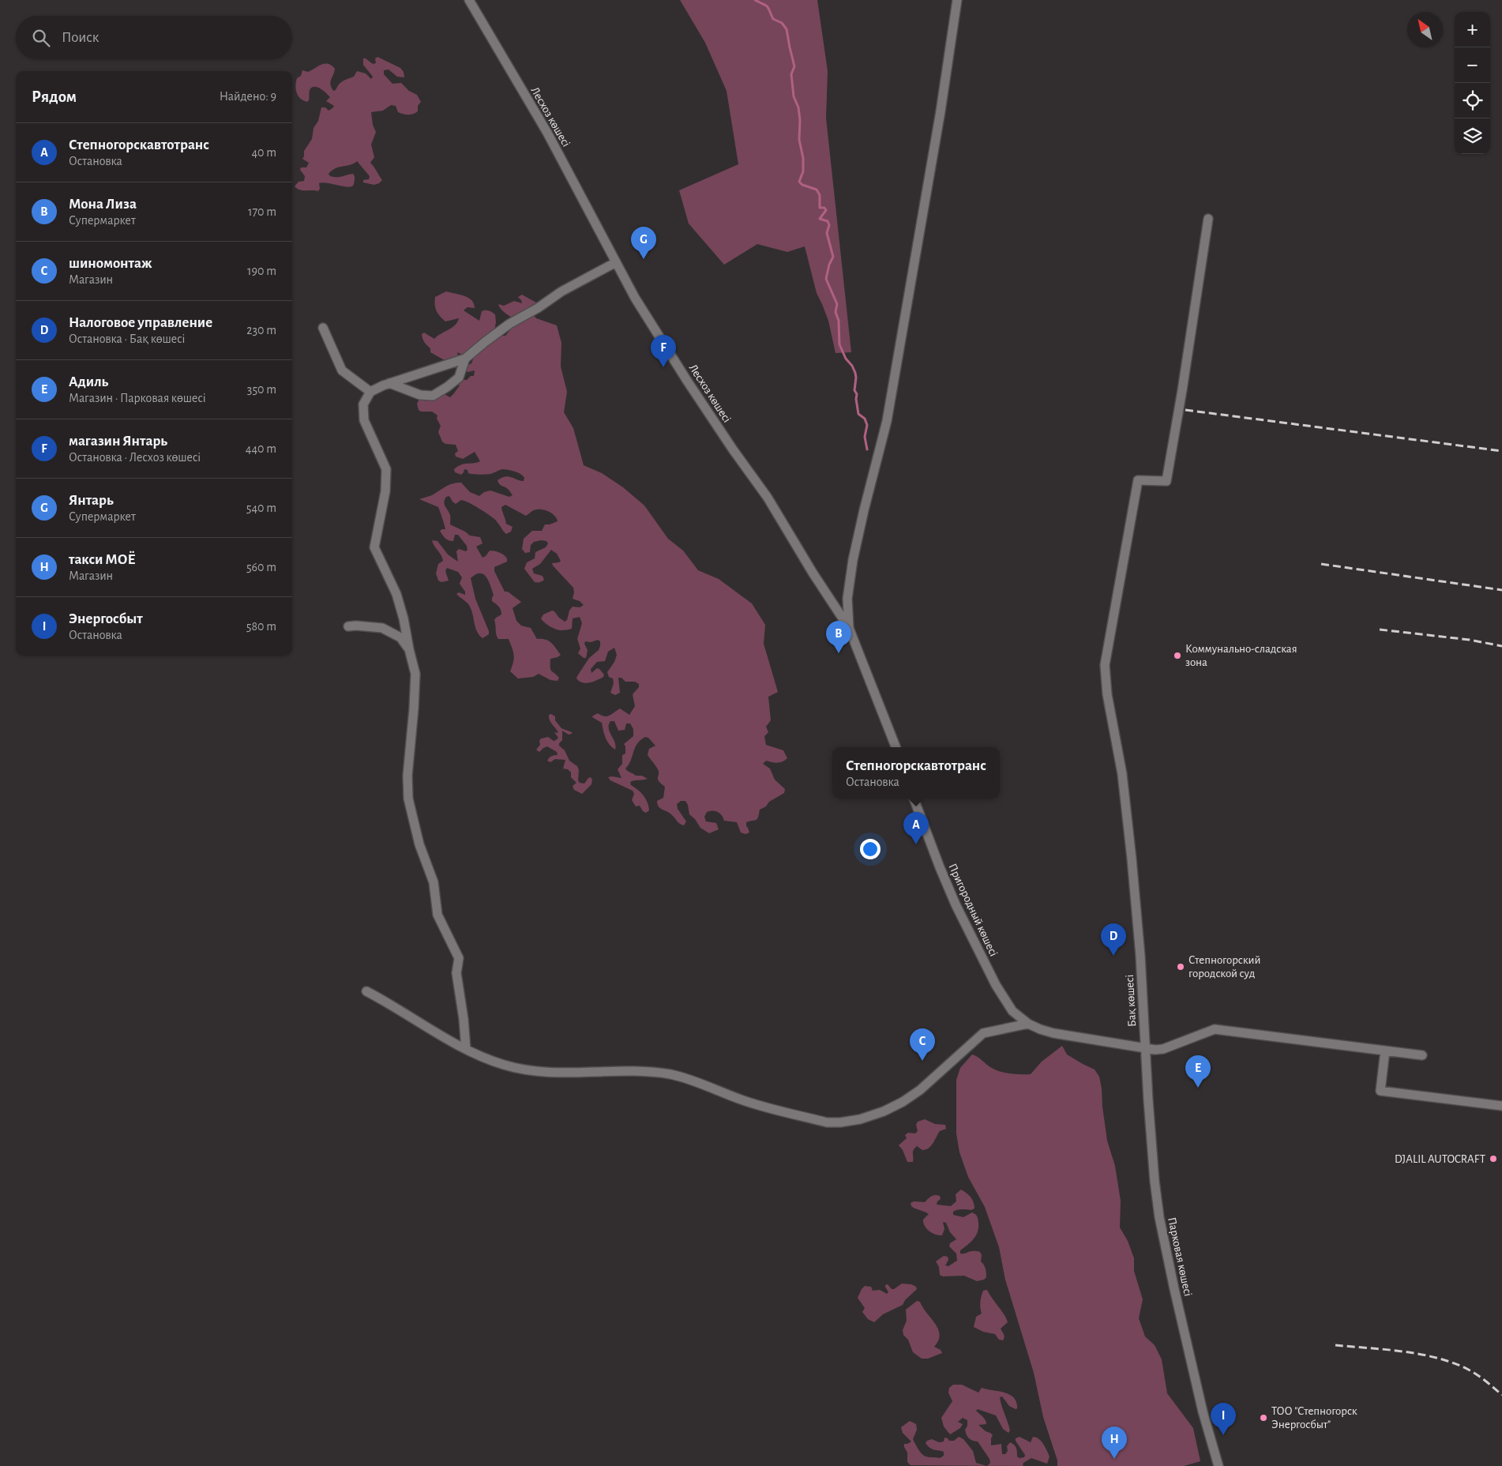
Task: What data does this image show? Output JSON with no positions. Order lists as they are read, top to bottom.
{
  "streets": {
    "street": [
      "Лесхоз көшесі",
      "Пригородный көшесі",
      "Бақ көшесі",
      "Парковая көшесі"
    ]
  },
  "crossings": [
    ["Пригородный көшесі", "Бақ көшесі"],
    ["Пригородный көшесі", "Парковая көшесі"],
    ["Бақ көшесі", "Парковая көшесі"]
  ],
  "places": [
    "Коммунально-сладская зона",
    "Степногорский городской суд",
    "DJALIL AUTOCRAFT",
    "ТОО \"Степногорск Энергосбыт\""
  ],
  "north": "top left",
  "page": {
    "map_buttons": ["+", "−"],
    "search": "Поиск",
    "heading": ["Рядом", "Найдено: 9"],
    "list": [
      {
        "mark": "A",
        "name": "Степногорскавтотранс",
        "note": "Остановка",
        "value": "40 m"
      },
      {
        "mark": "B",
        "name": "Мона Лиза",
        "note": "Супермаркет",
        "value": "170 m"
      },
      {
        "mark": "C",
        "name": "шиномонтаж",
        "note": "Магазин",
        "value": "190 m"
      },
      {
        "mark": "D",
        "name": "Налоговое управление",
        "note": "Остановка · Бақ көшесі",
        "value": "230 m"
      },
      {
        "mark": "E",
        "name": "Адиль",
        "note": "Магазин · Парковая көшесі",
        "value": "350 m"
      },
      {
        "mark": "F",
        "name": "магазин Янтарь",
        "note": "Остановка · Лесхоз көшесі",
        "value": "440 m"
      },
      {
        "mark": "G",
        "name": "Янтарь",
        "note": "Супермаркет",
        "value": "540 m"
      },
      {
        "mark": "H",
        "name": "такси МОЁ",
        "note": "Магазин",
        "value": "560 m"
      },
      {
        "mark": "I",
        "name": "Энергосбыт",
        "note": "Остановка",
        "value": "580 m"
      }
    ],
    "pins": [
      "G",
      "F",
      "B",
      "A",
      "D",
      "C",
      "E",
      "I",
      "H"
    ],
    "popup": ["Степногорскавтотранс", "Остановка"]
  }
}
